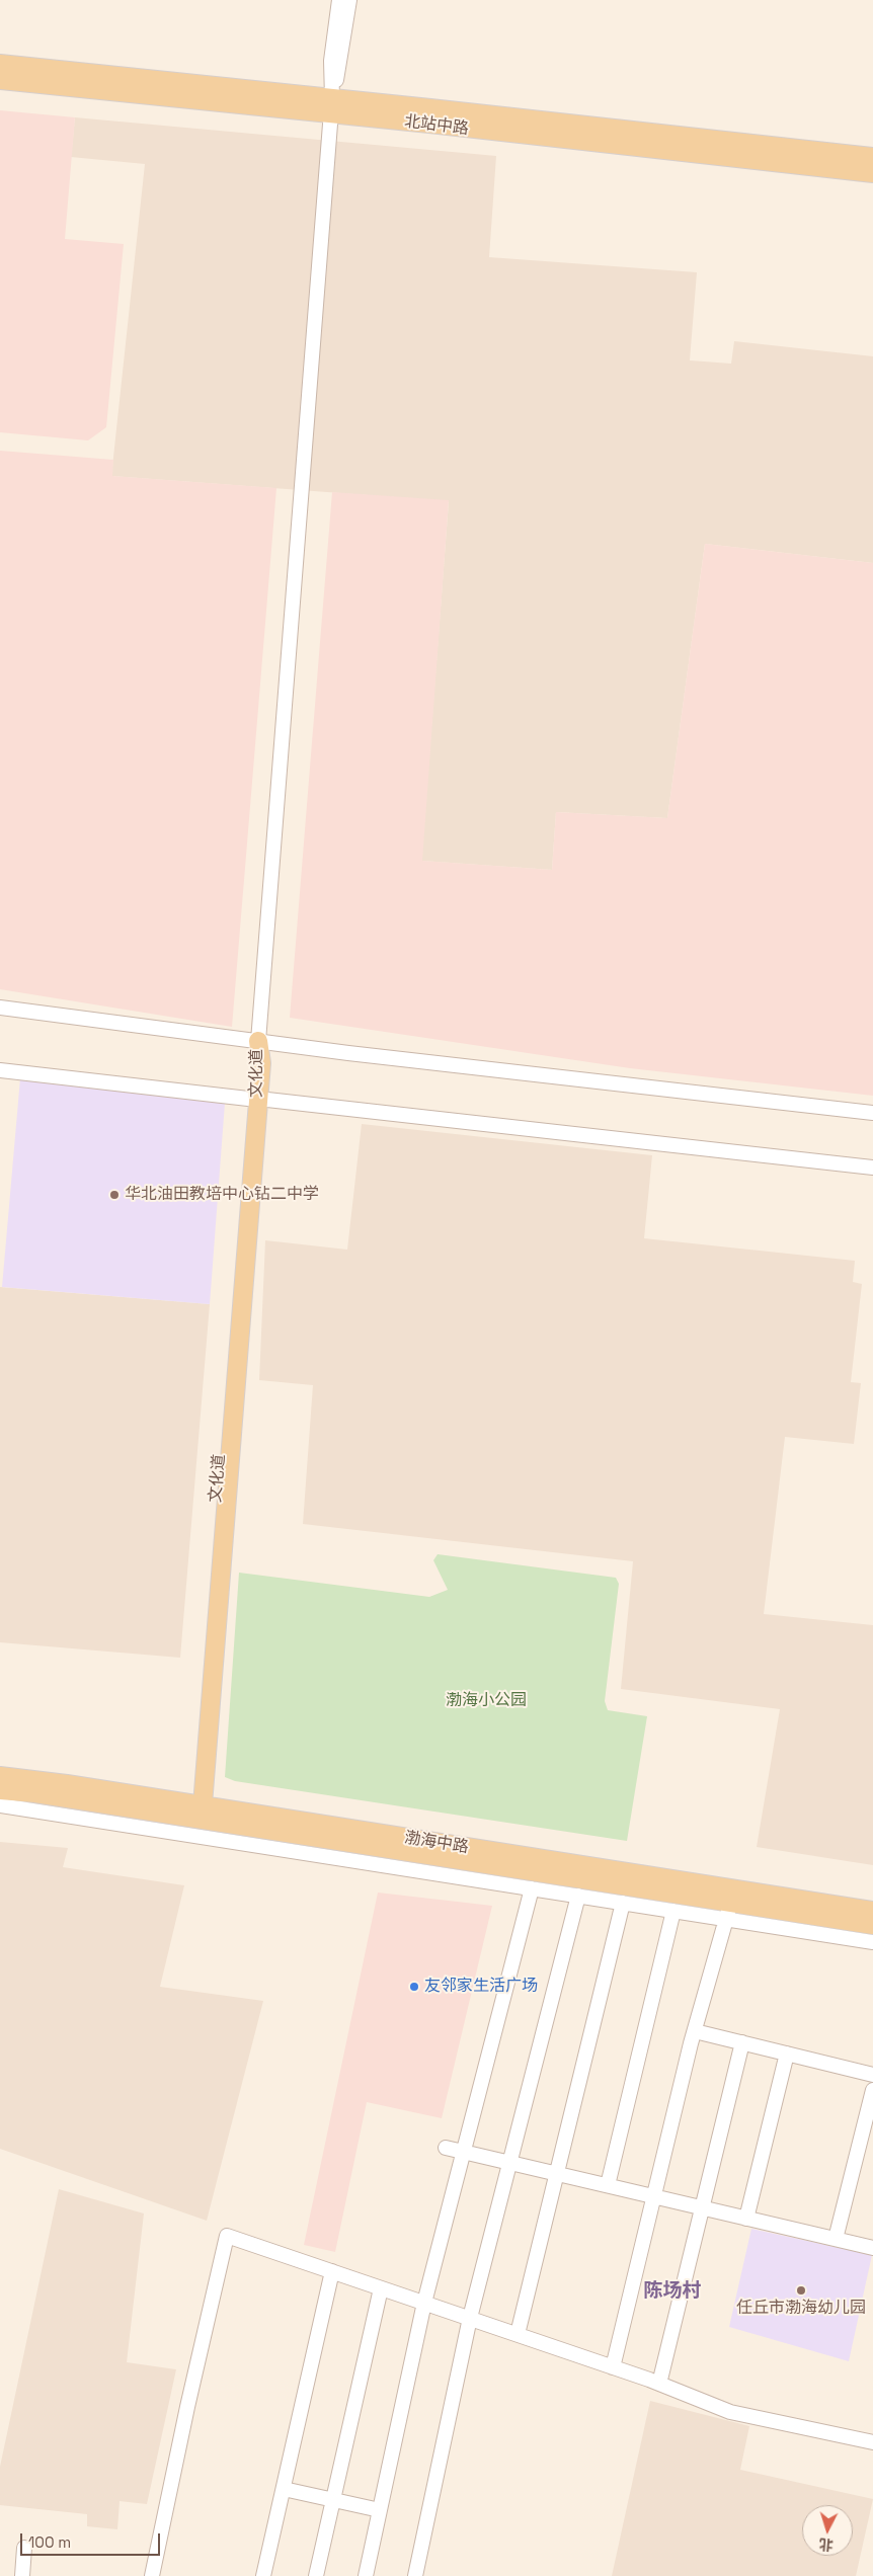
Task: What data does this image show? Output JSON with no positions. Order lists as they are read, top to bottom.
{
  "streets": {
    "main road": ["北站中路", "文化道", "渤海中路"]
  },
  "crossings": [
    ["文化道", "渤海中路"]
  ],
  "districts": ["陈场村"],
  "parks": ["渤海小公园"],
  "places": ["华北油田教培中心钻二中学", "友邻家生活广场", "任丘市渤海幼儿园"],
  "scale_bar": "100 m",
  "north": "bottom"
}
